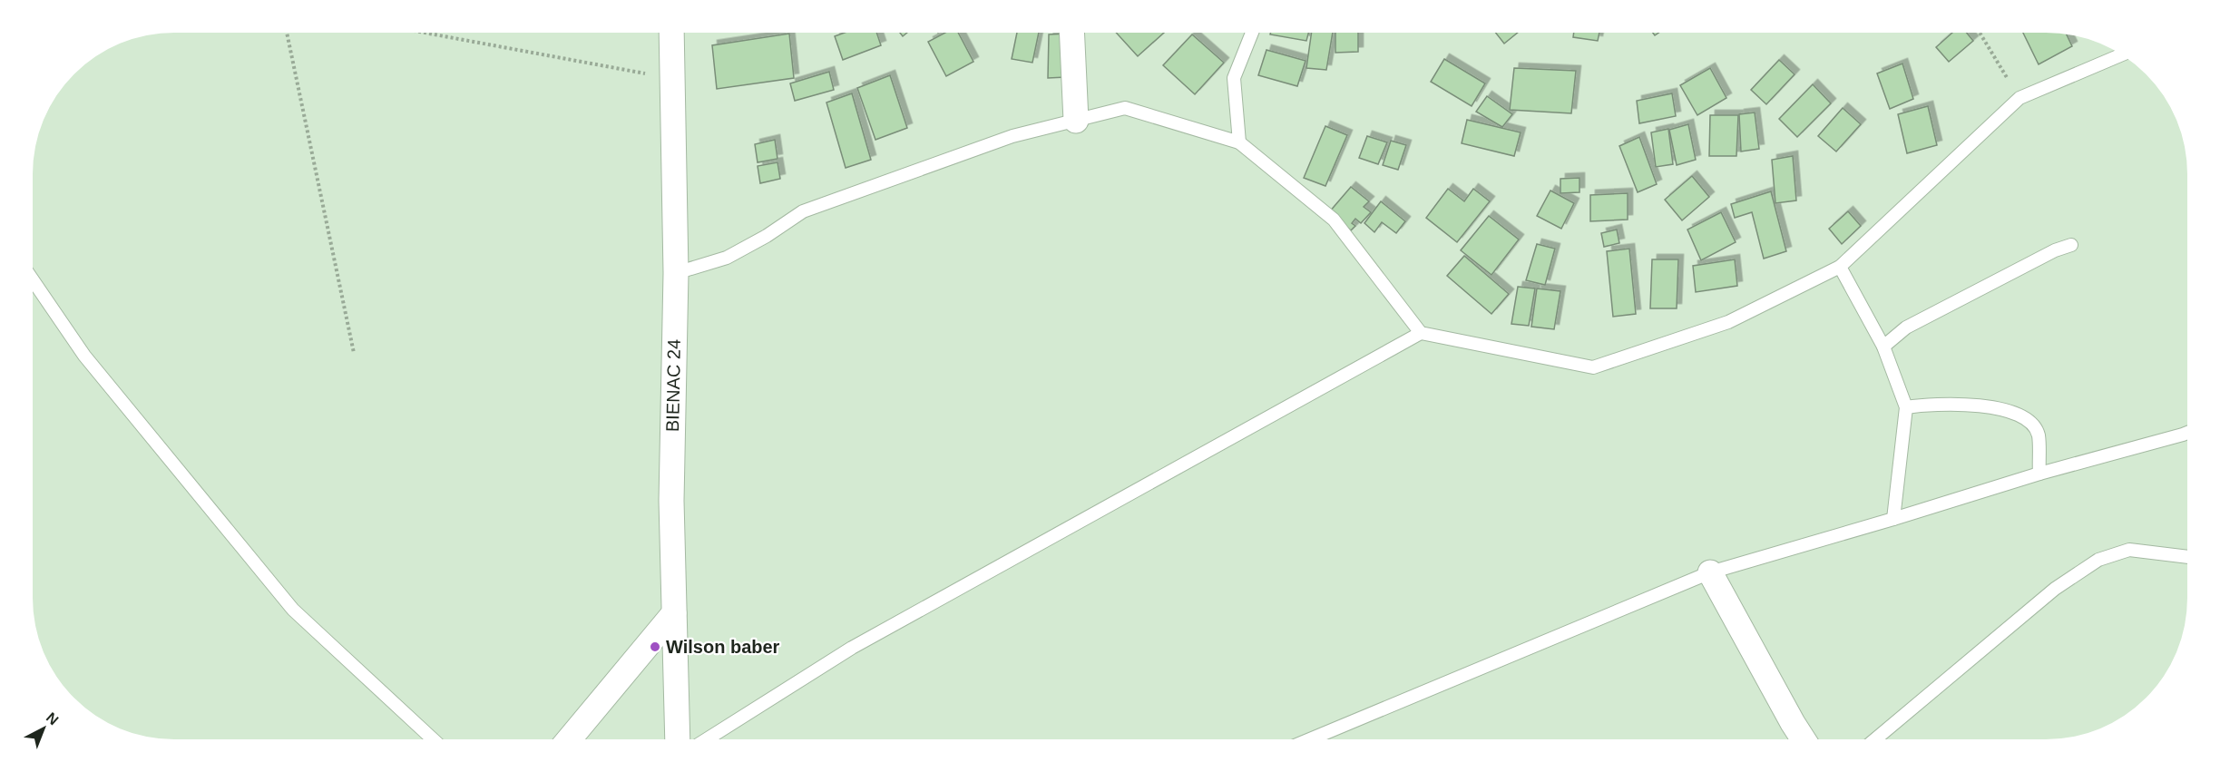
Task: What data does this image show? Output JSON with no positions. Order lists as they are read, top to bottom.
{
  "streets": {
    "street": ["BIENAC 24"]
  },
  "places": ["Wilson baber"],
  "north": "top right"
}
